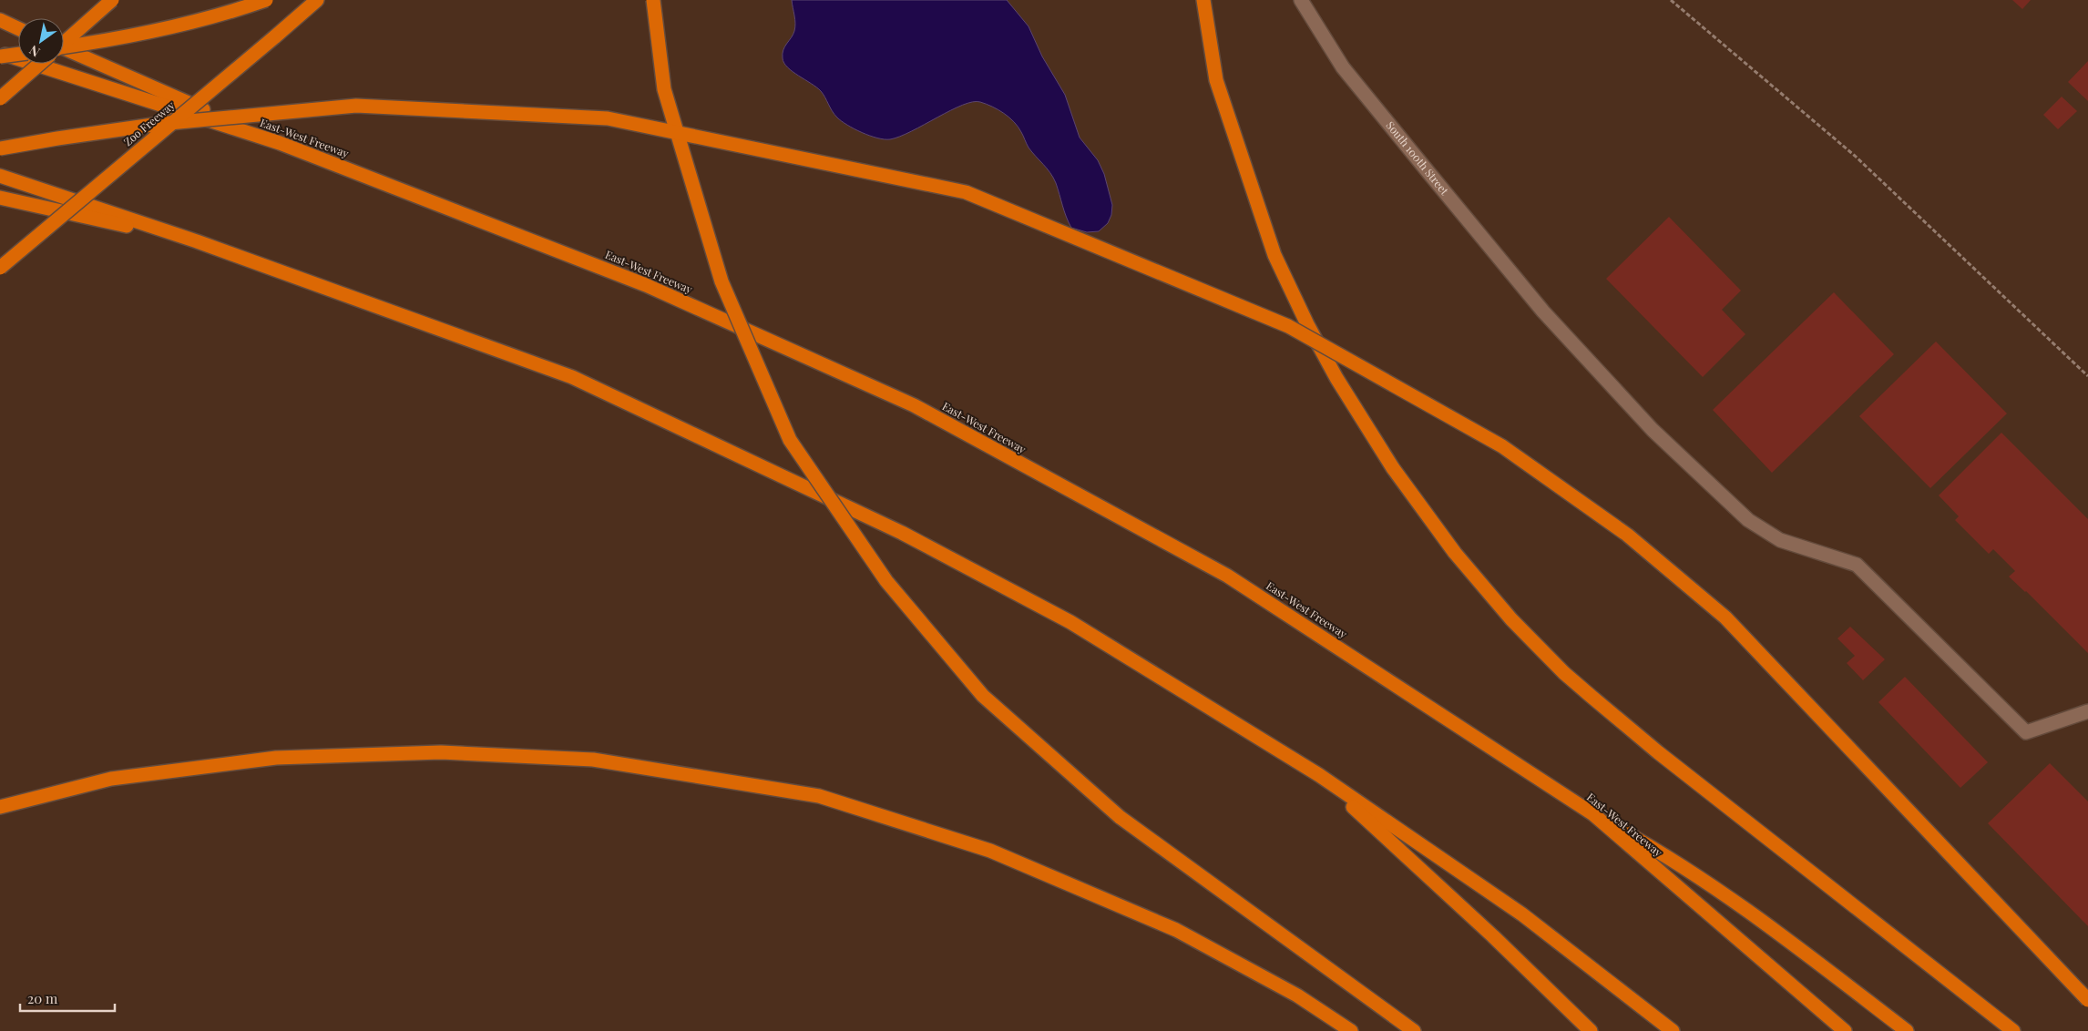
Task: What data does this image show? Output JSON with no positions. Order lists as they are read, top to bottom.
{
  "streets": {
    "highway": ["Zoo Freeway", "East-West Freeway"],
    "street": ["South 100th Street"]
  },
  "scale_bar": "20 m",
  "north": "bottom left"
}
